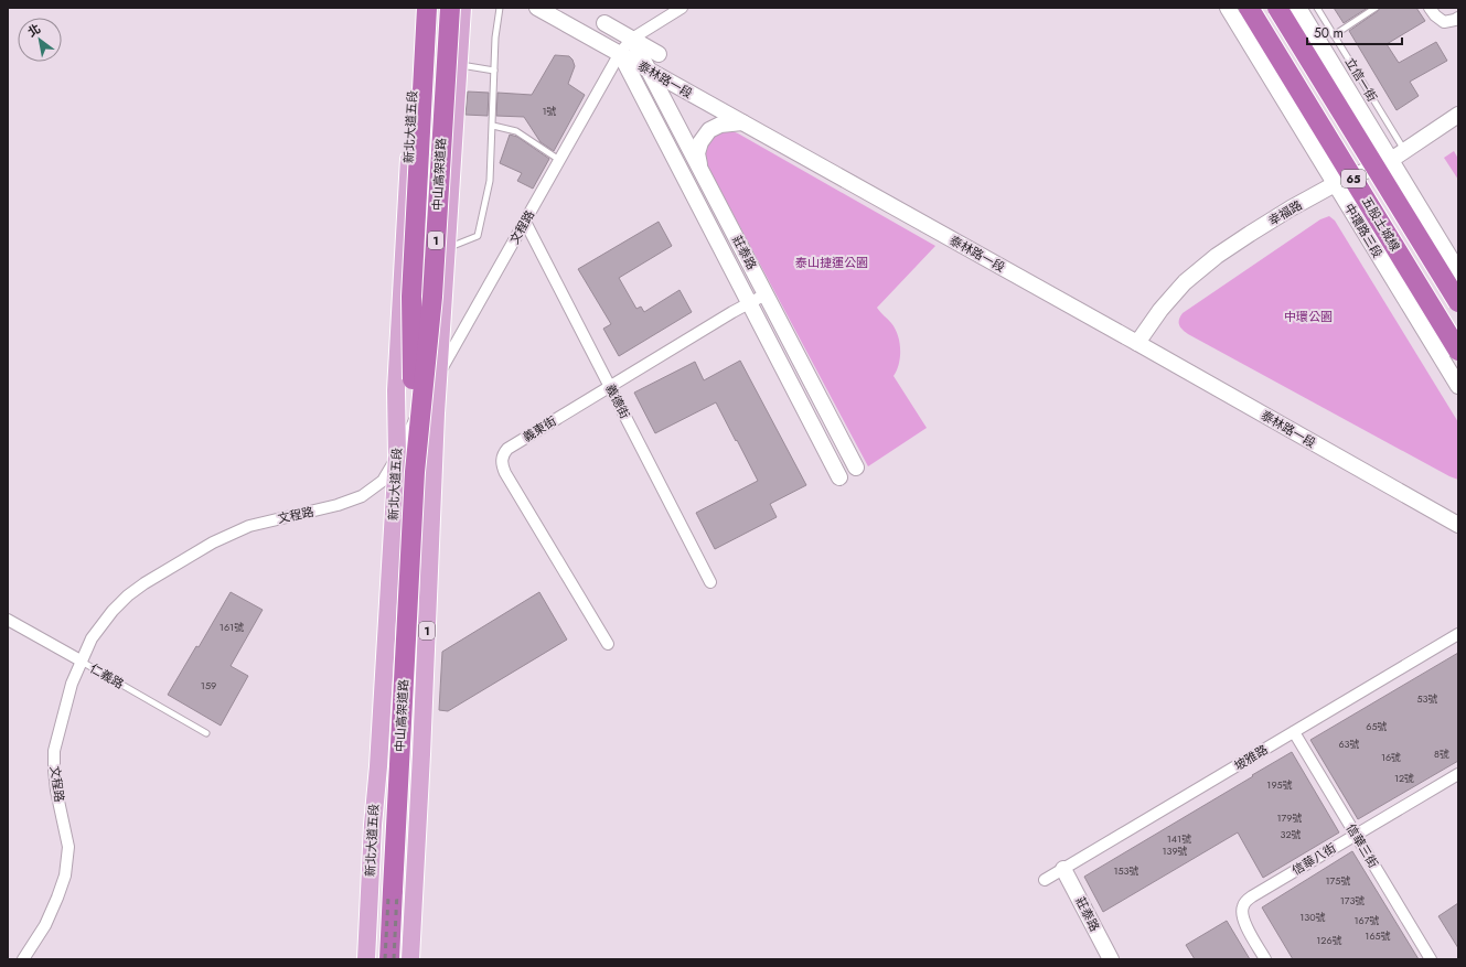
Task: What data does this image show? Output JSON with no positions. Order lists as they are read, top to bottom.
{
  "streets": {
    "highway": [
      "中山高架道路",
      "65",
      "五股土城線",
      "1"
    ],
    "main road": ["新北大道五段"],
    "street": [
      "泰林路一段",
      "幸福路",
      "文程路",
      "中環路三段",
      "莊泰路",
      "義德街",
      "義東街",
      "仁義路",
      "坡雅路",
      "信華三街",
      "信華八街"
    ],
    "lane": ["立信一街"]
  },
  "crossings": [
    ["泰林路一段", "幸福路"],
    ["泰林路一段", "文程路"],
    ["泰林路一段", "莊泰路"],
    ["立信一街", "幸福路"],
    ["新北大道五段", "文程路"],
    ["幸福路", "中環路三段"],
    ["文程路", "1"],
    ["文程路", "莊泰路"],
    ["文程路", "義德街"],
    ["文程路", "仁義路"],
    ["莊泰路", "義東街"],
    ["莊泰路", "坡雅路"],
    ["義德街", "義東街"],
    ["坡雅路", "信華三街"],
    ["信華三街", "信華八街"]
  ],
  "parks": ["泰山捷運公園", "中環公園"],
  "house_numbers": [
    "1號",
    "161號",
    "159",
    "53號",
    "65號",
    "63號",
    "8號",
    "16號",
    "12號",
    "195號",
    "179號",
    "32號",
    "141號",
    "139號",
    "153號",
    "175號",
    "173號",
    "130號",
    "167號",
    "165號",
    "126號"
  ],
  "scale_bar": "50 m",
  "north": "top left"
}
